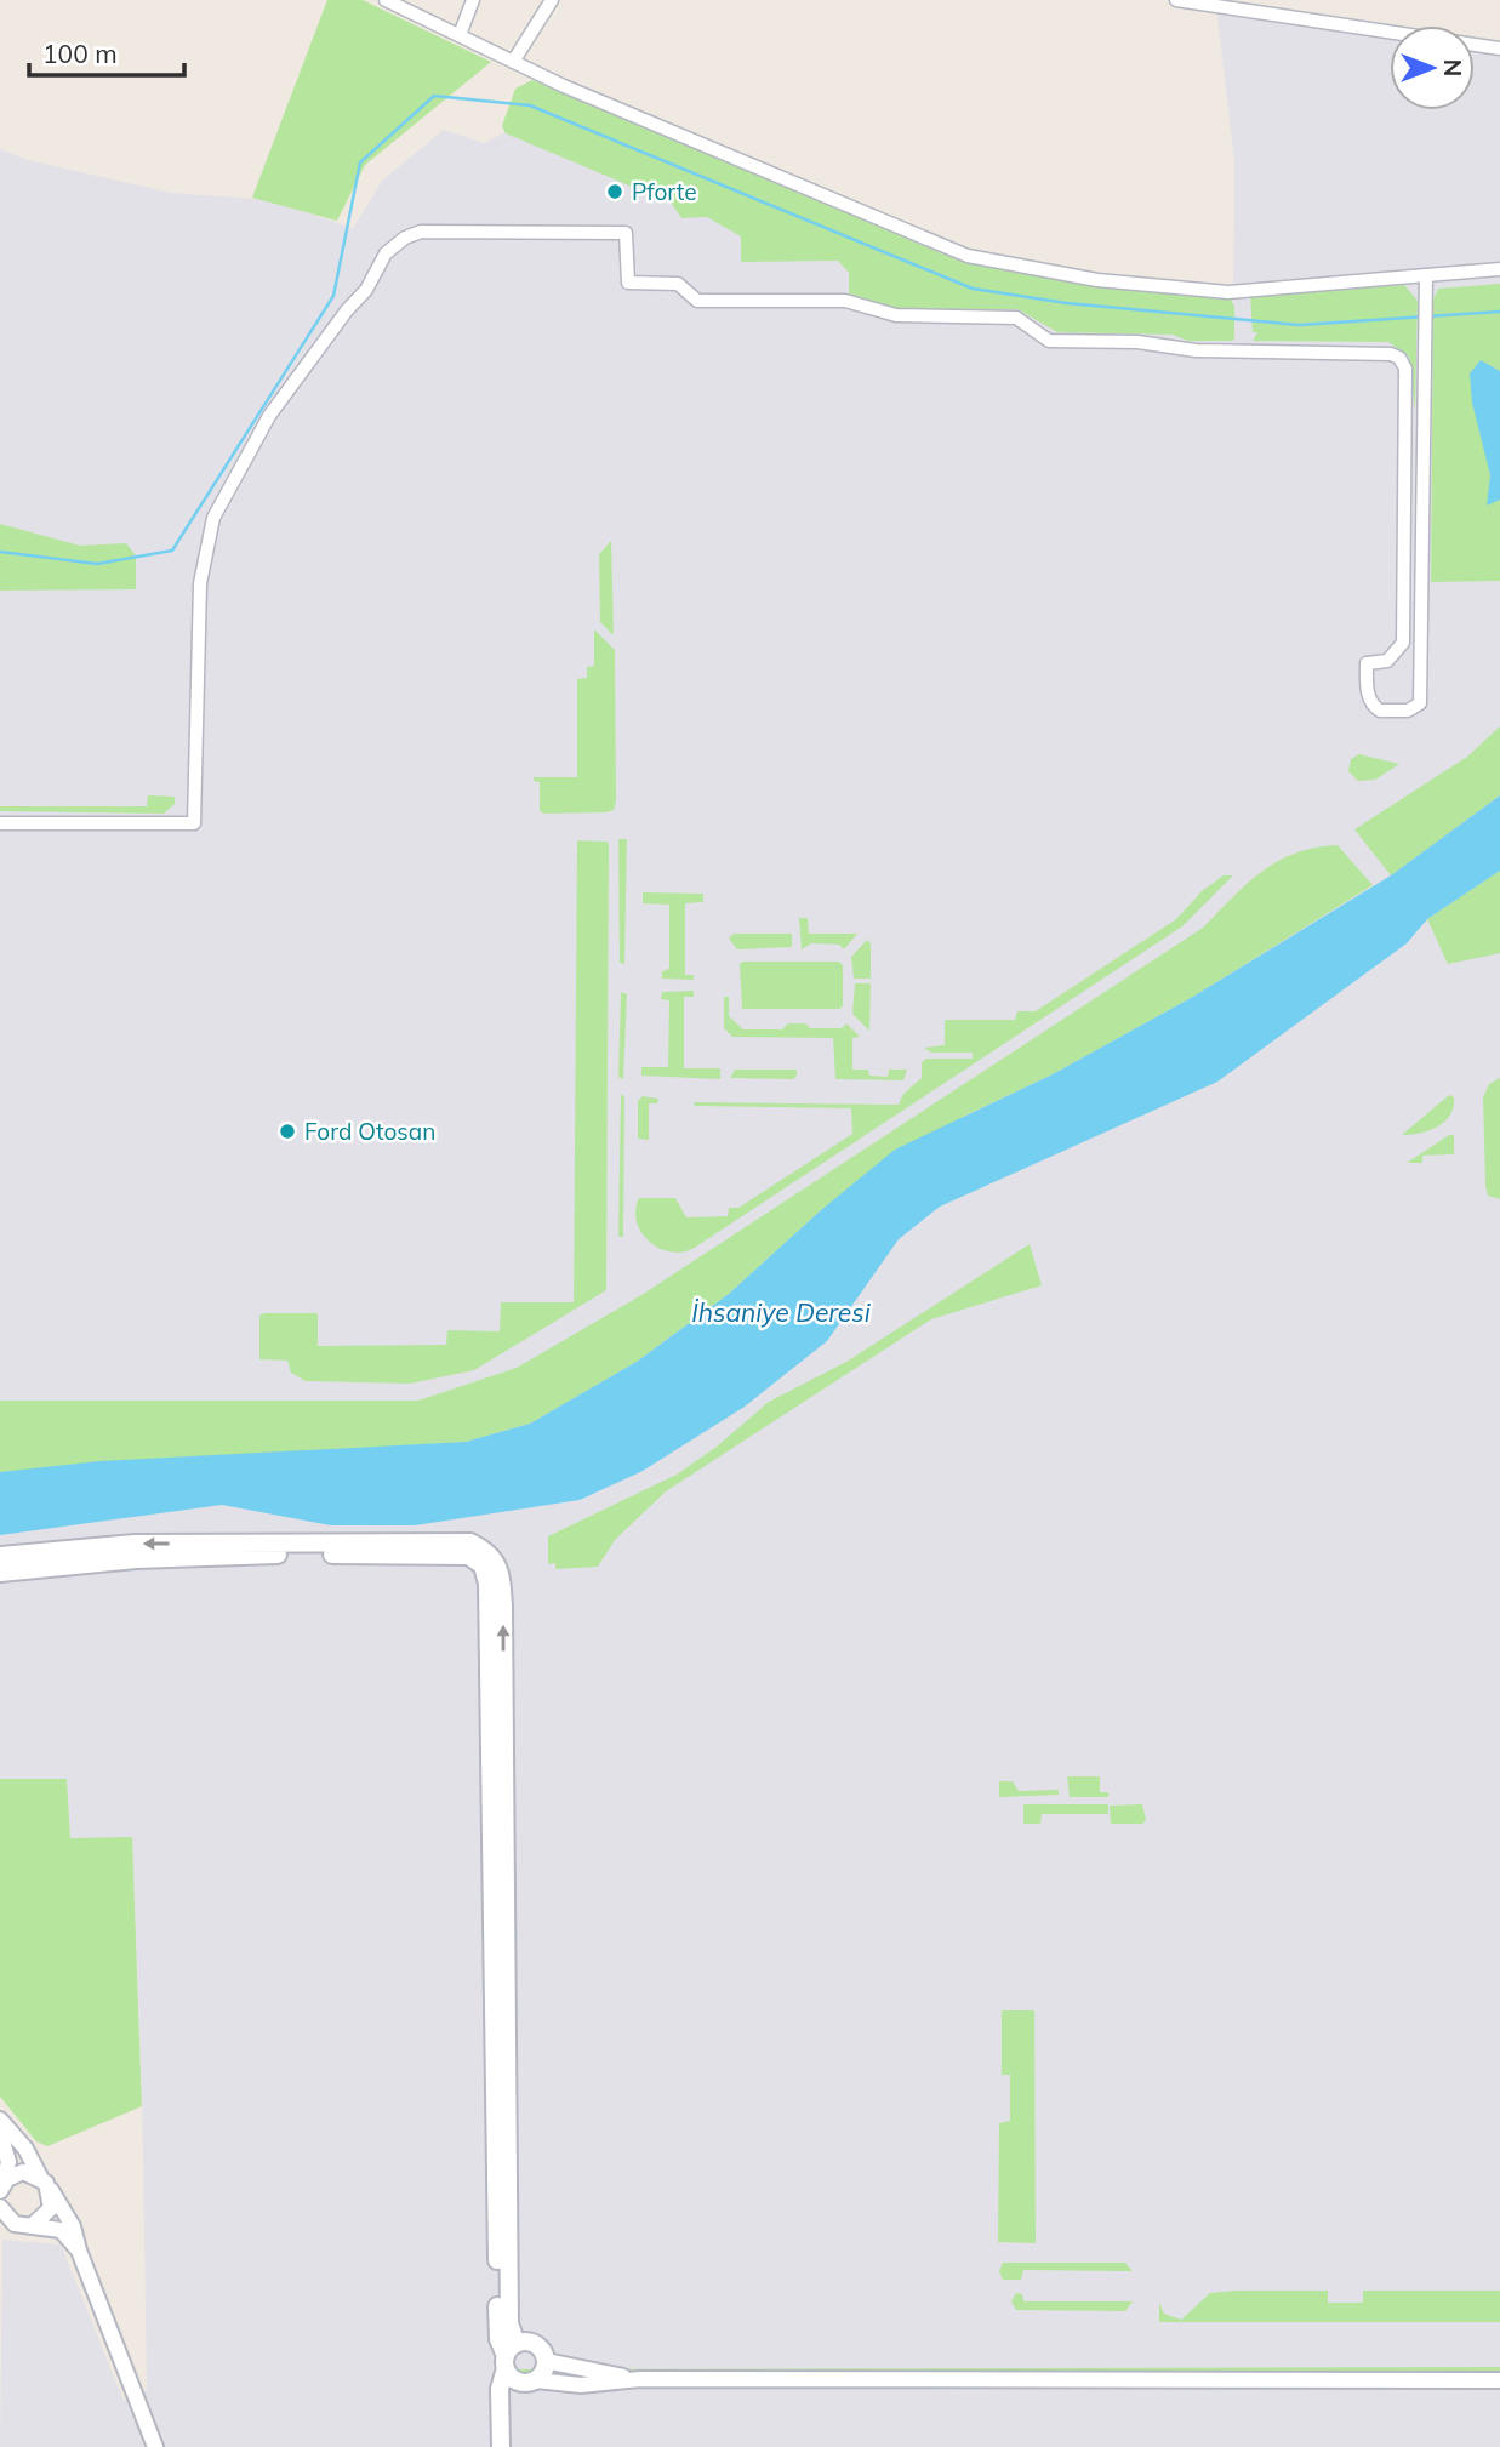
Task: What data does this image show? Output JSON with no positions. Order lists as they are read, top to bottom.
{
  "water": ["İhsaniye Deresi"],
  "places": ["Pforte", "Ford Otosan"],
  "scale_bar": "100 m",
  "north": "right"
}
